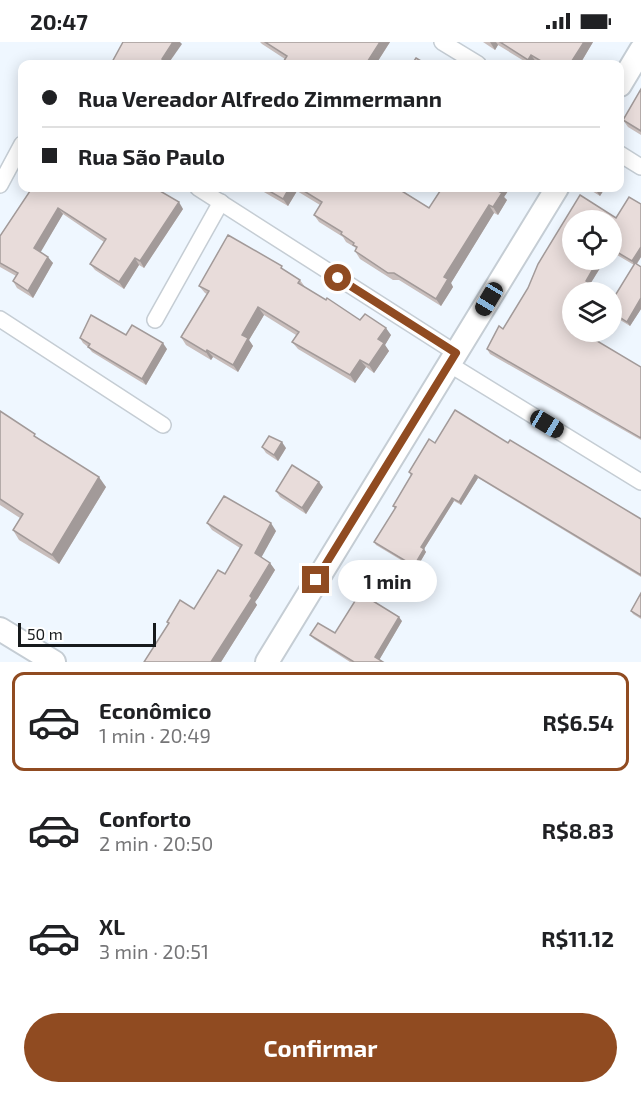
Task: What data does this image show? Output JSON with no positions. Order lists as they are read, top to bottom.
{
  "scale_bar": "50 m",
  "page": {
    "status": "20:47",
    "banner": ["Rua Vereador Alfredo Zimmermann", "Rua São Paulo"],
    "bubble": "1 min",
    "scale": "50 m",
    "list": [
      {
        "name": "Econômico",
        "note": "1 min · 20:49",
        "value": "R$6.54"
      },
      {
        "name": "Conforto",
        "note": "2 min · 20:50",
        "value": "R$8.83"
      },
      {
        "name": "XL",
        "note": "3 min · 20:51",
        "value": "R$11.12"
      }
    ],
    "buttons": "Confirmar"
  }
}
